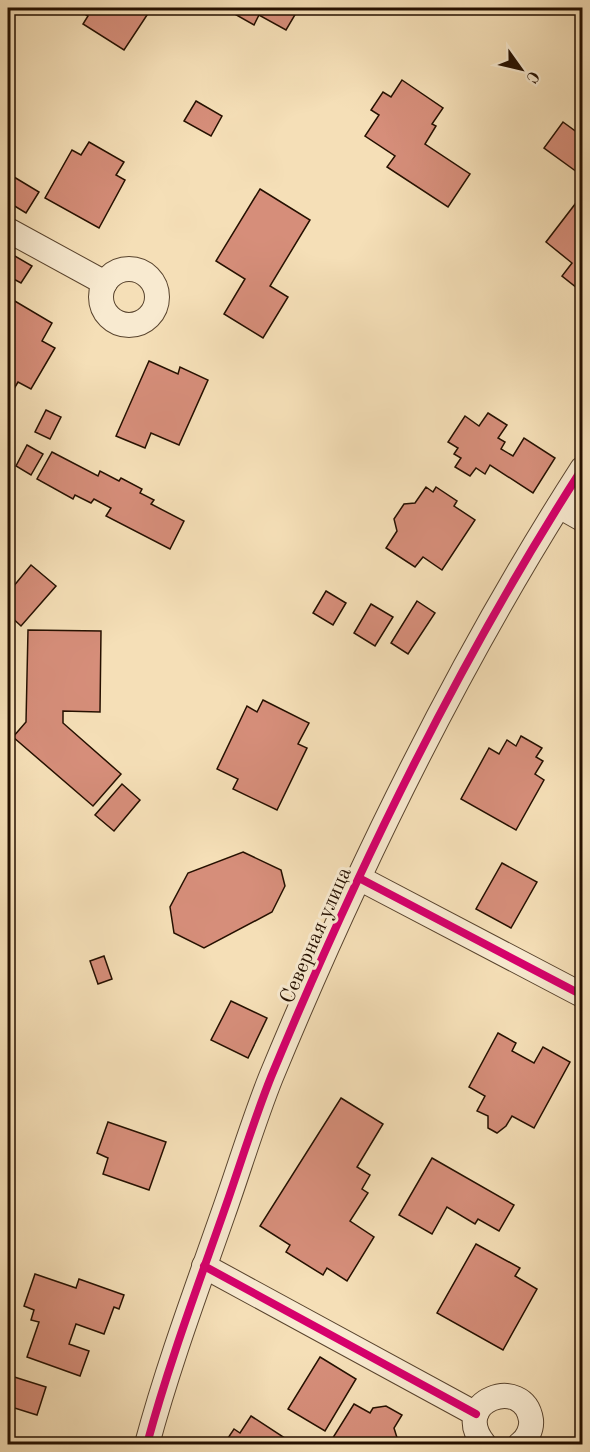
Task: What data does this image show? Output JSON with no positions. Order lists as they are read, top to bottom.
{
  "streets": {
    "street": ["Северная улица"]
  },
  "north": "bottom right"
}
